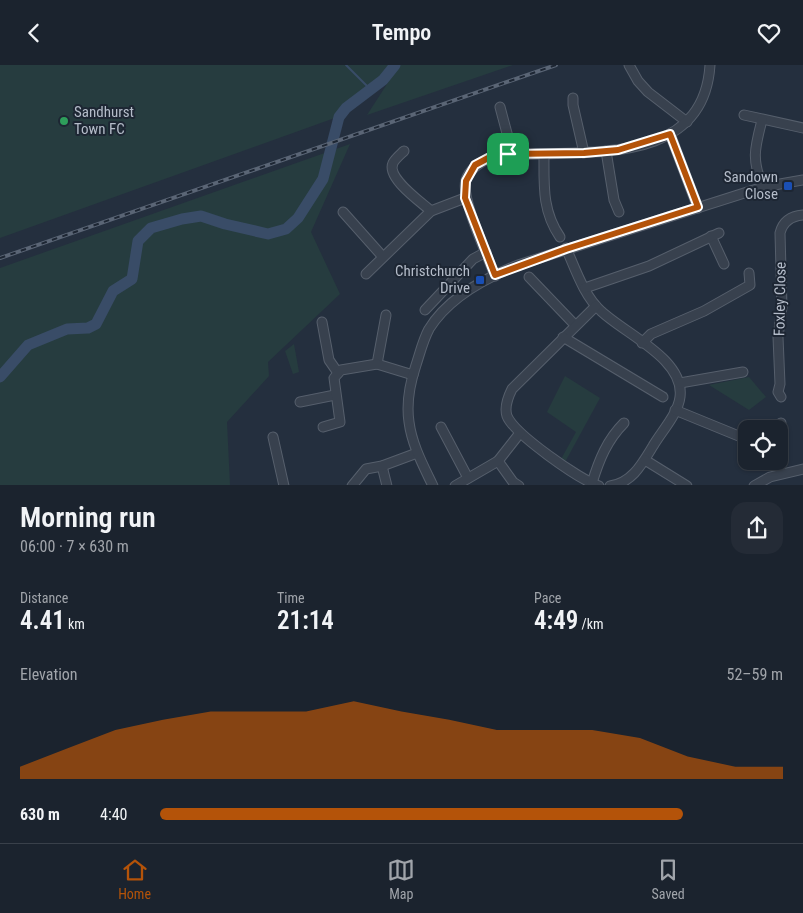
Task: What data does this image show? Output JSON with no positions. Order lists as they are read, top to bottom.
{
  "streets": {
    "street": ["Foxley Close"]
  },
  "places": {
    "other": ["Sandhurst Town FC"],
    "transit": ["Sandown Close", "Christchurch Drive"]
  },
  "page": {
    "header": "Tempo",
    "heading": ["Morning run", "06:00 · 7 × 630 m"],
    "stats": [
      ["Distance", "4.41 km"],
      ["Time", "21:14"],
      ["Pace", "4:49 /km"]
    ],
    "chart": ["Elevation", "52–59 m"],
    "list": [
      {
        "name": "630 m",
        "note": "4:40"
      }
    ],
    "tabs": ["Home", "Map", "Saved"]
  }
}
